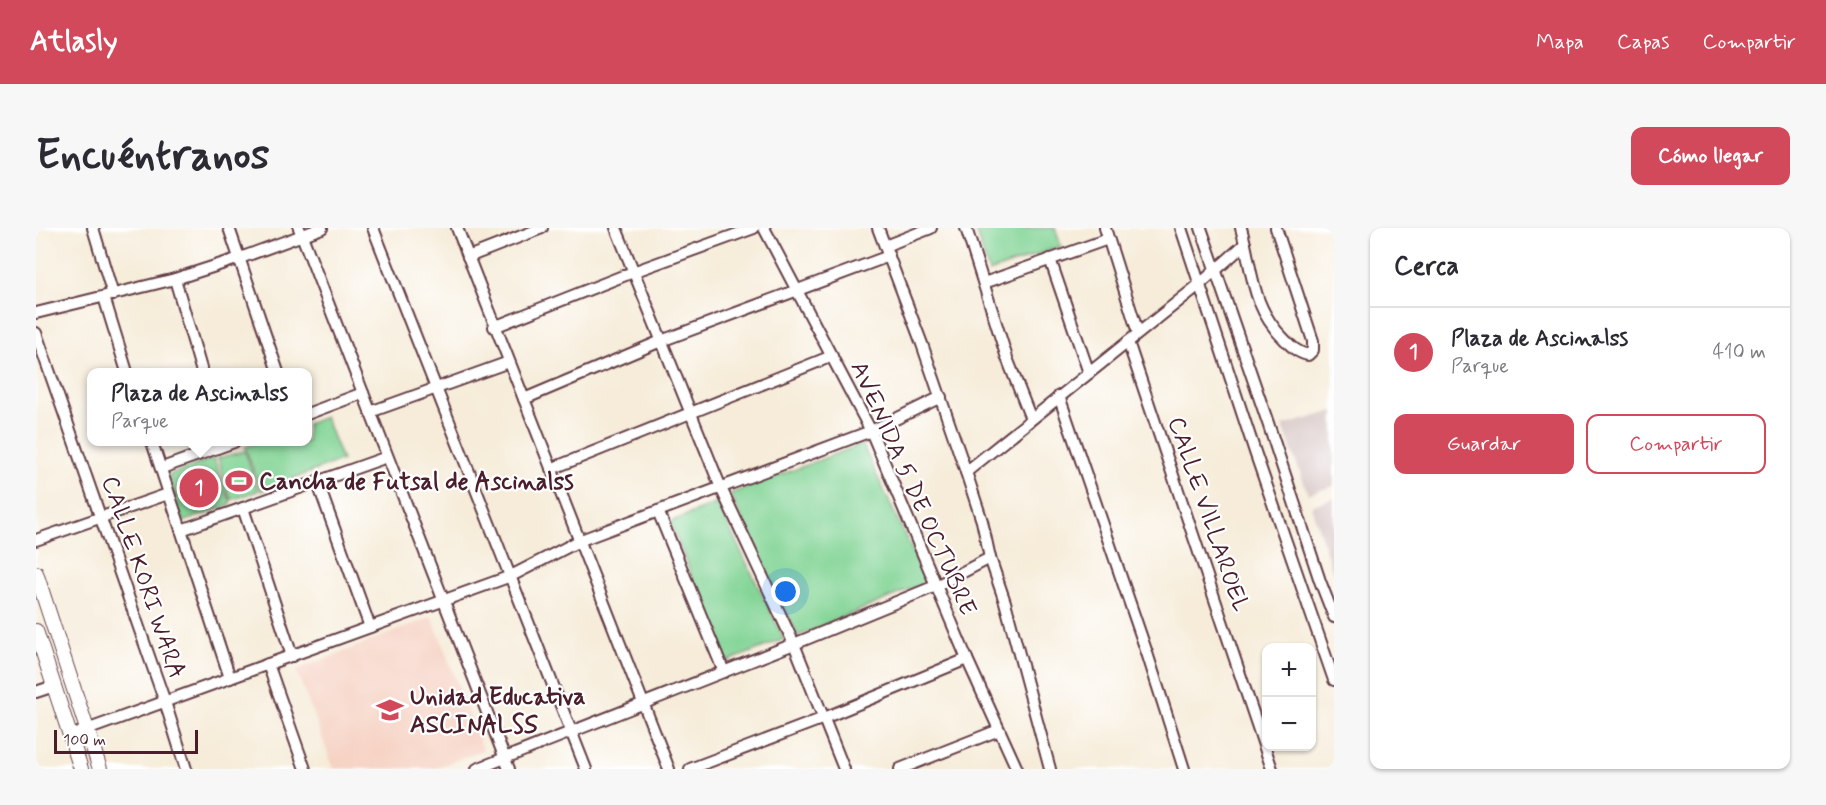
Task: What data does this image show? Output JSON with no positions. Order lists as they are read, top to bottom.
{
  "streets": {
    "street": ["AVENIDA 5 DE OCTUBRE", "CALLE VILLAROEL", "CALLE KORI WARA"]
  },
  "places": {
    "sports": ["Cancha de Futsal de Ascinalss"],
    "school or university": ["Unidad Educativa ASCINALSS"]
  },
  "scale_bar": "100 m",
  "page": {
    "header": "Atlasly",
    "nav": ["Mapa", "Capas", "Compartir"],
    "buttons": [
      "Cómo llegar",
      ["Guardar", "Compartir"]
    ],
    "title": "Encuéntranos",
    "heading": "Cerca",
    "list": [
      {
        "mark": "1",
        "name": "Plaza de Ascinalss",
        "note": "Parque",
        "value": "410 m"
      }
    ],
    "popup": ["Plaza de Ascinalss", "Parque"],
    "pins": "1",
    "map_buttons": ["+", "−"],
    "scale": "100 m"
  }
}
